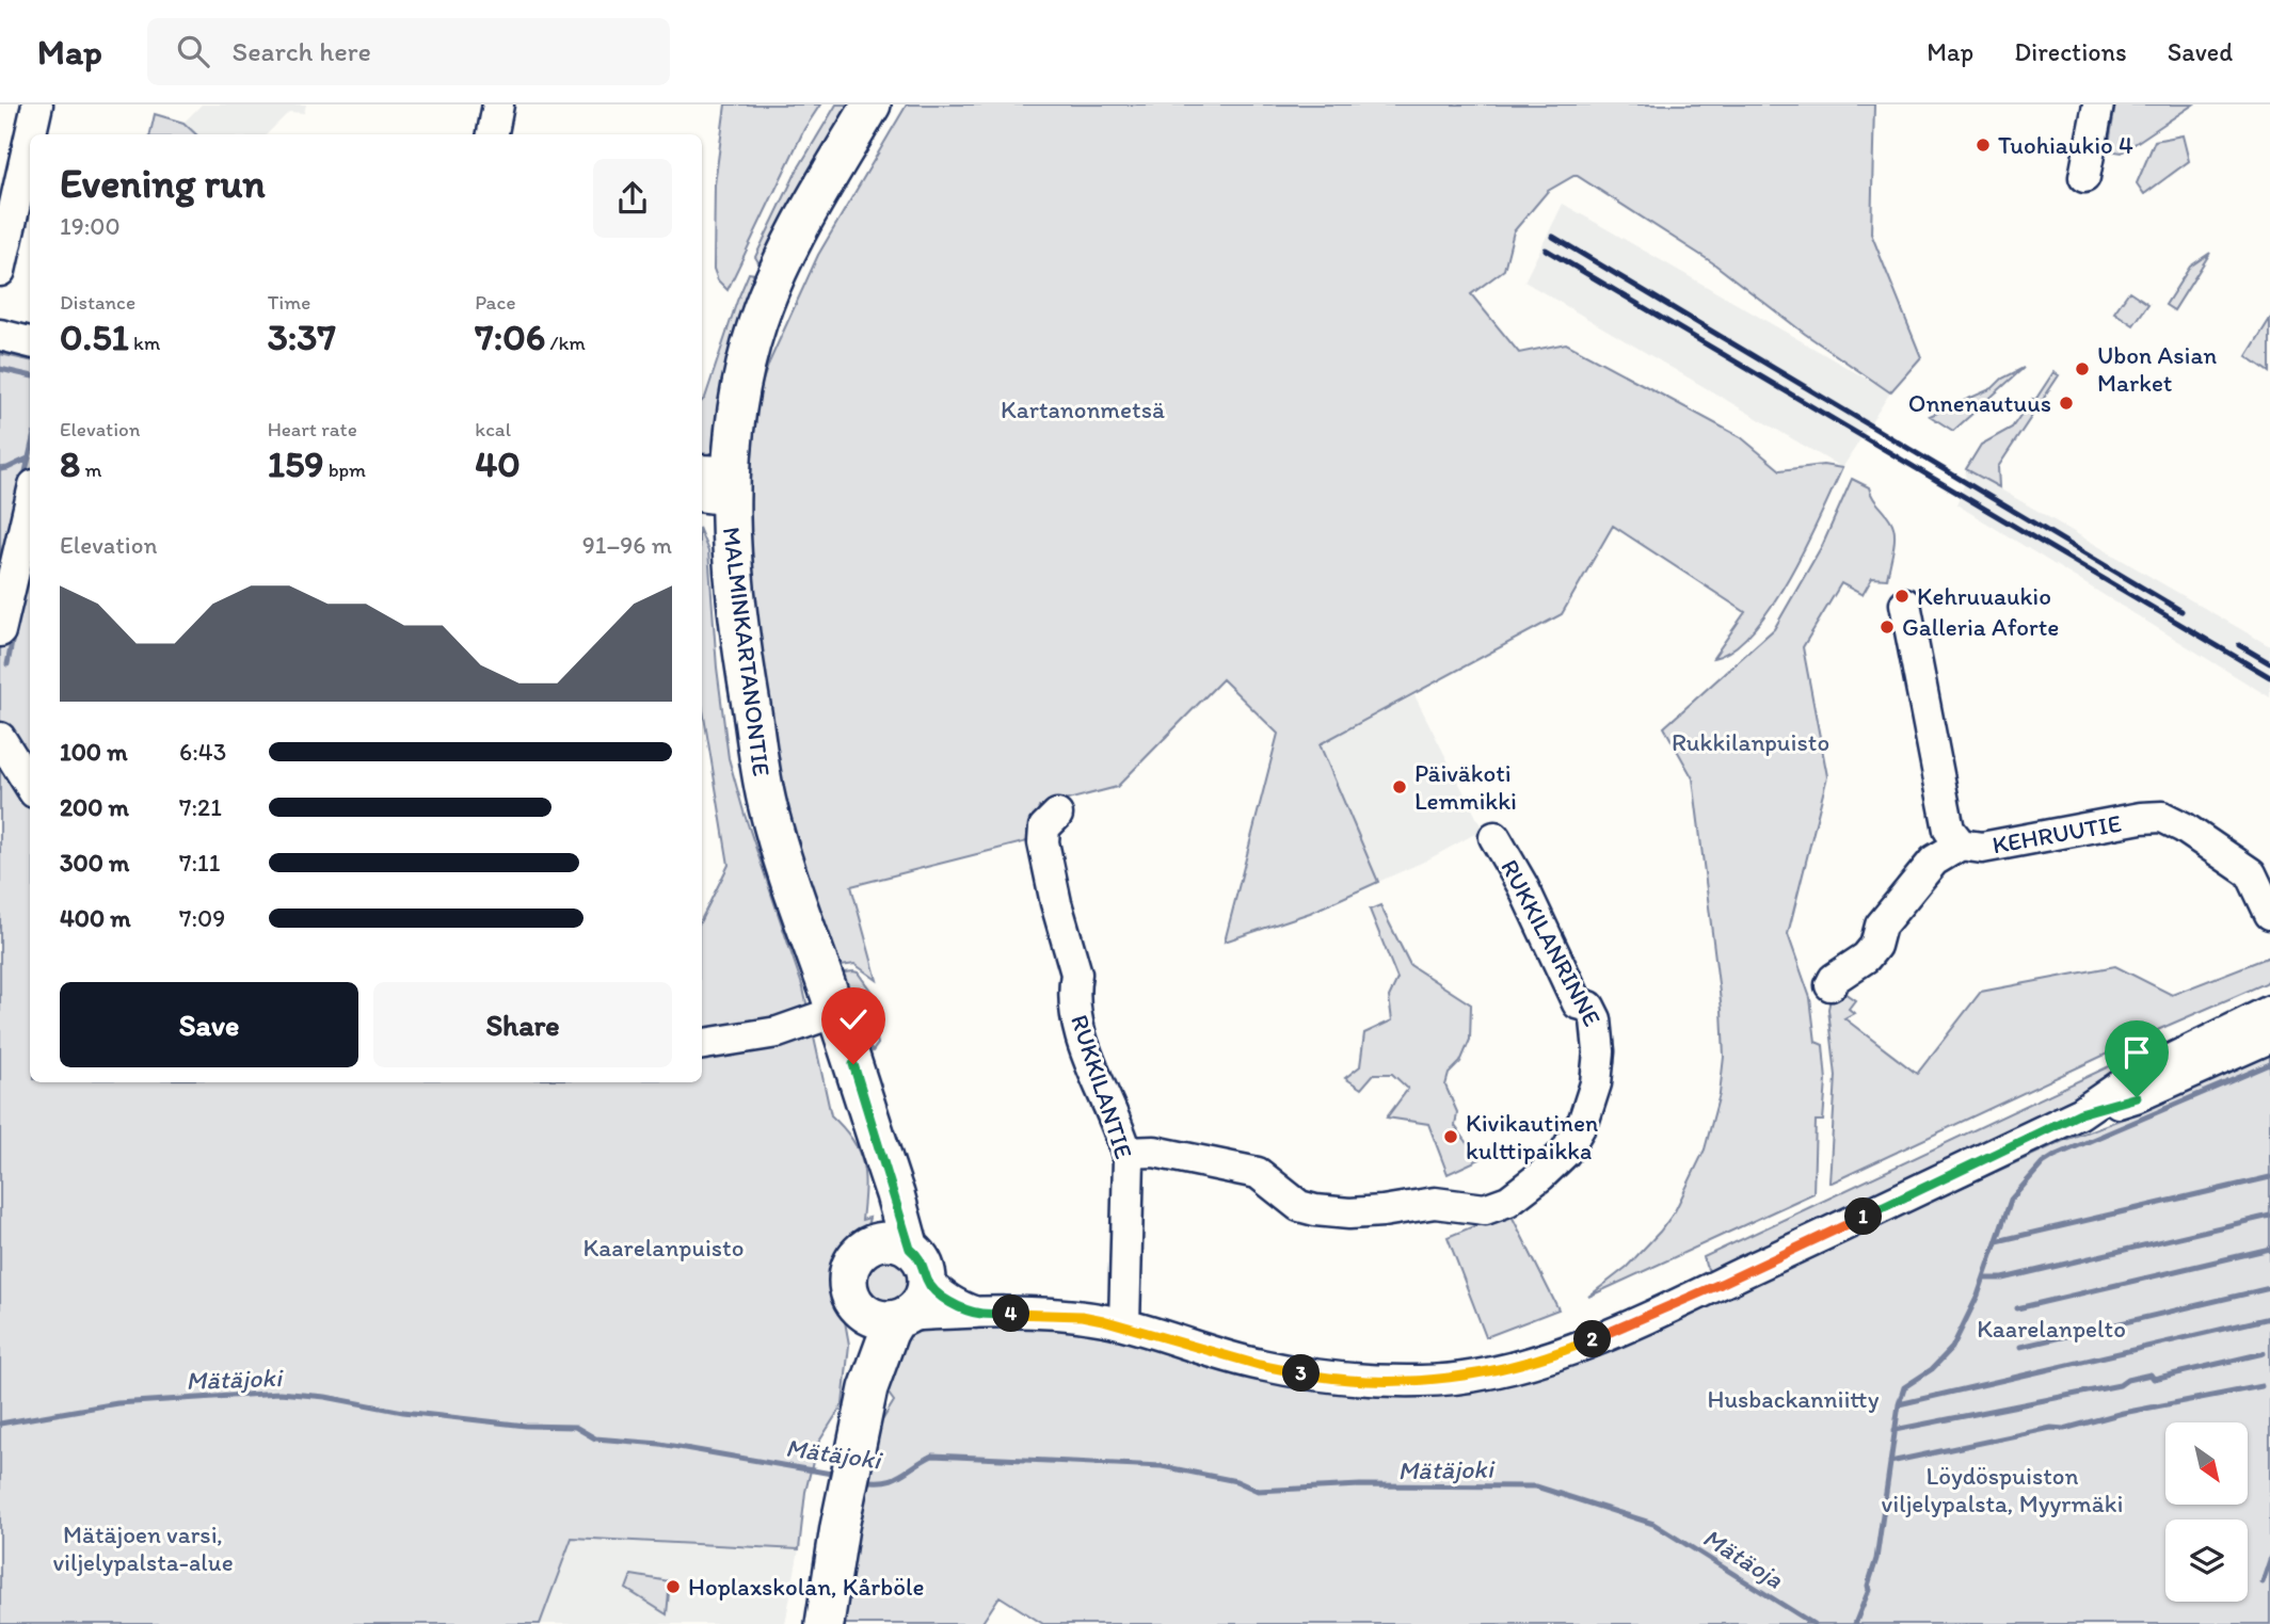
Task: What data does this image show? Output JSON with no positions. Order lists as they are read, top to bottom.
{
  "streets": {
    "main road": ["MALMINKARTANONTIE"],
    "street": ["KEHRUUTIE", "RUKKILANRINNE", "RUKKILANTIE"]
  },
  "crossings": [
    ["RUKKILANRINNE", "RUKKILANTIE"]
  ],
  "water": ["Mätäjoki", "Mätäoja"],
  "parks": [
    "Kartanonmetsä",
    "Rukkilanpuisto",
    "Kaarelanpuisto",
    "Kaarelanpelto",
    "Husbackanniitty",
    "Löydöspuiston viljelypalsta, Myyrmäki",
    "Mätäjoen varsi, viljelypalsta-alue"
  ],
  "places": [
    "Tuohiaukio 4",
    "Ubon Asian Market",
    "Onnenautuus",
    "Kehruuaukio",
    "Galleria Aforte",
    "Päiväkoti Lemmikki",
    "Kivikautinen kulttipaikka",
    "Hoplaxskolan, Kårböle"
  ],
  "north": "bottom right",
  "page": {
    "header": "Map",
    "search": "Search here",
    "nav": ["Map", "Directions", "Saved"],
    "heading": ["Evening run", "19:00"],
    "stats": [
      ["Distance", "0.51 km"],
      ["Time", "3:37"],
      ["Pace", "7:06 /km"],
      ["Elevation", "8 m"],
      ["Heart rate", "159 bpm"],
      ["kcal", "40"]
    ],
    "chart": ["Elevation", "91–96 m"],
    "list": [
      {
        "name": "100 m",
        "note": "6:43"
      },
      {
        "name": "200 m",
        "note": "7:21"
      },
      {
        "name": "300 m",
        "note": "7:11"
      },
      {
        "name": "400 m",
        "note": "7:09"
      }
    ],
    "buttons": ["Save", "Share"],
    "pins": [
      "1",
      "4",
      "2",
      "3"
    ]
  }
}
